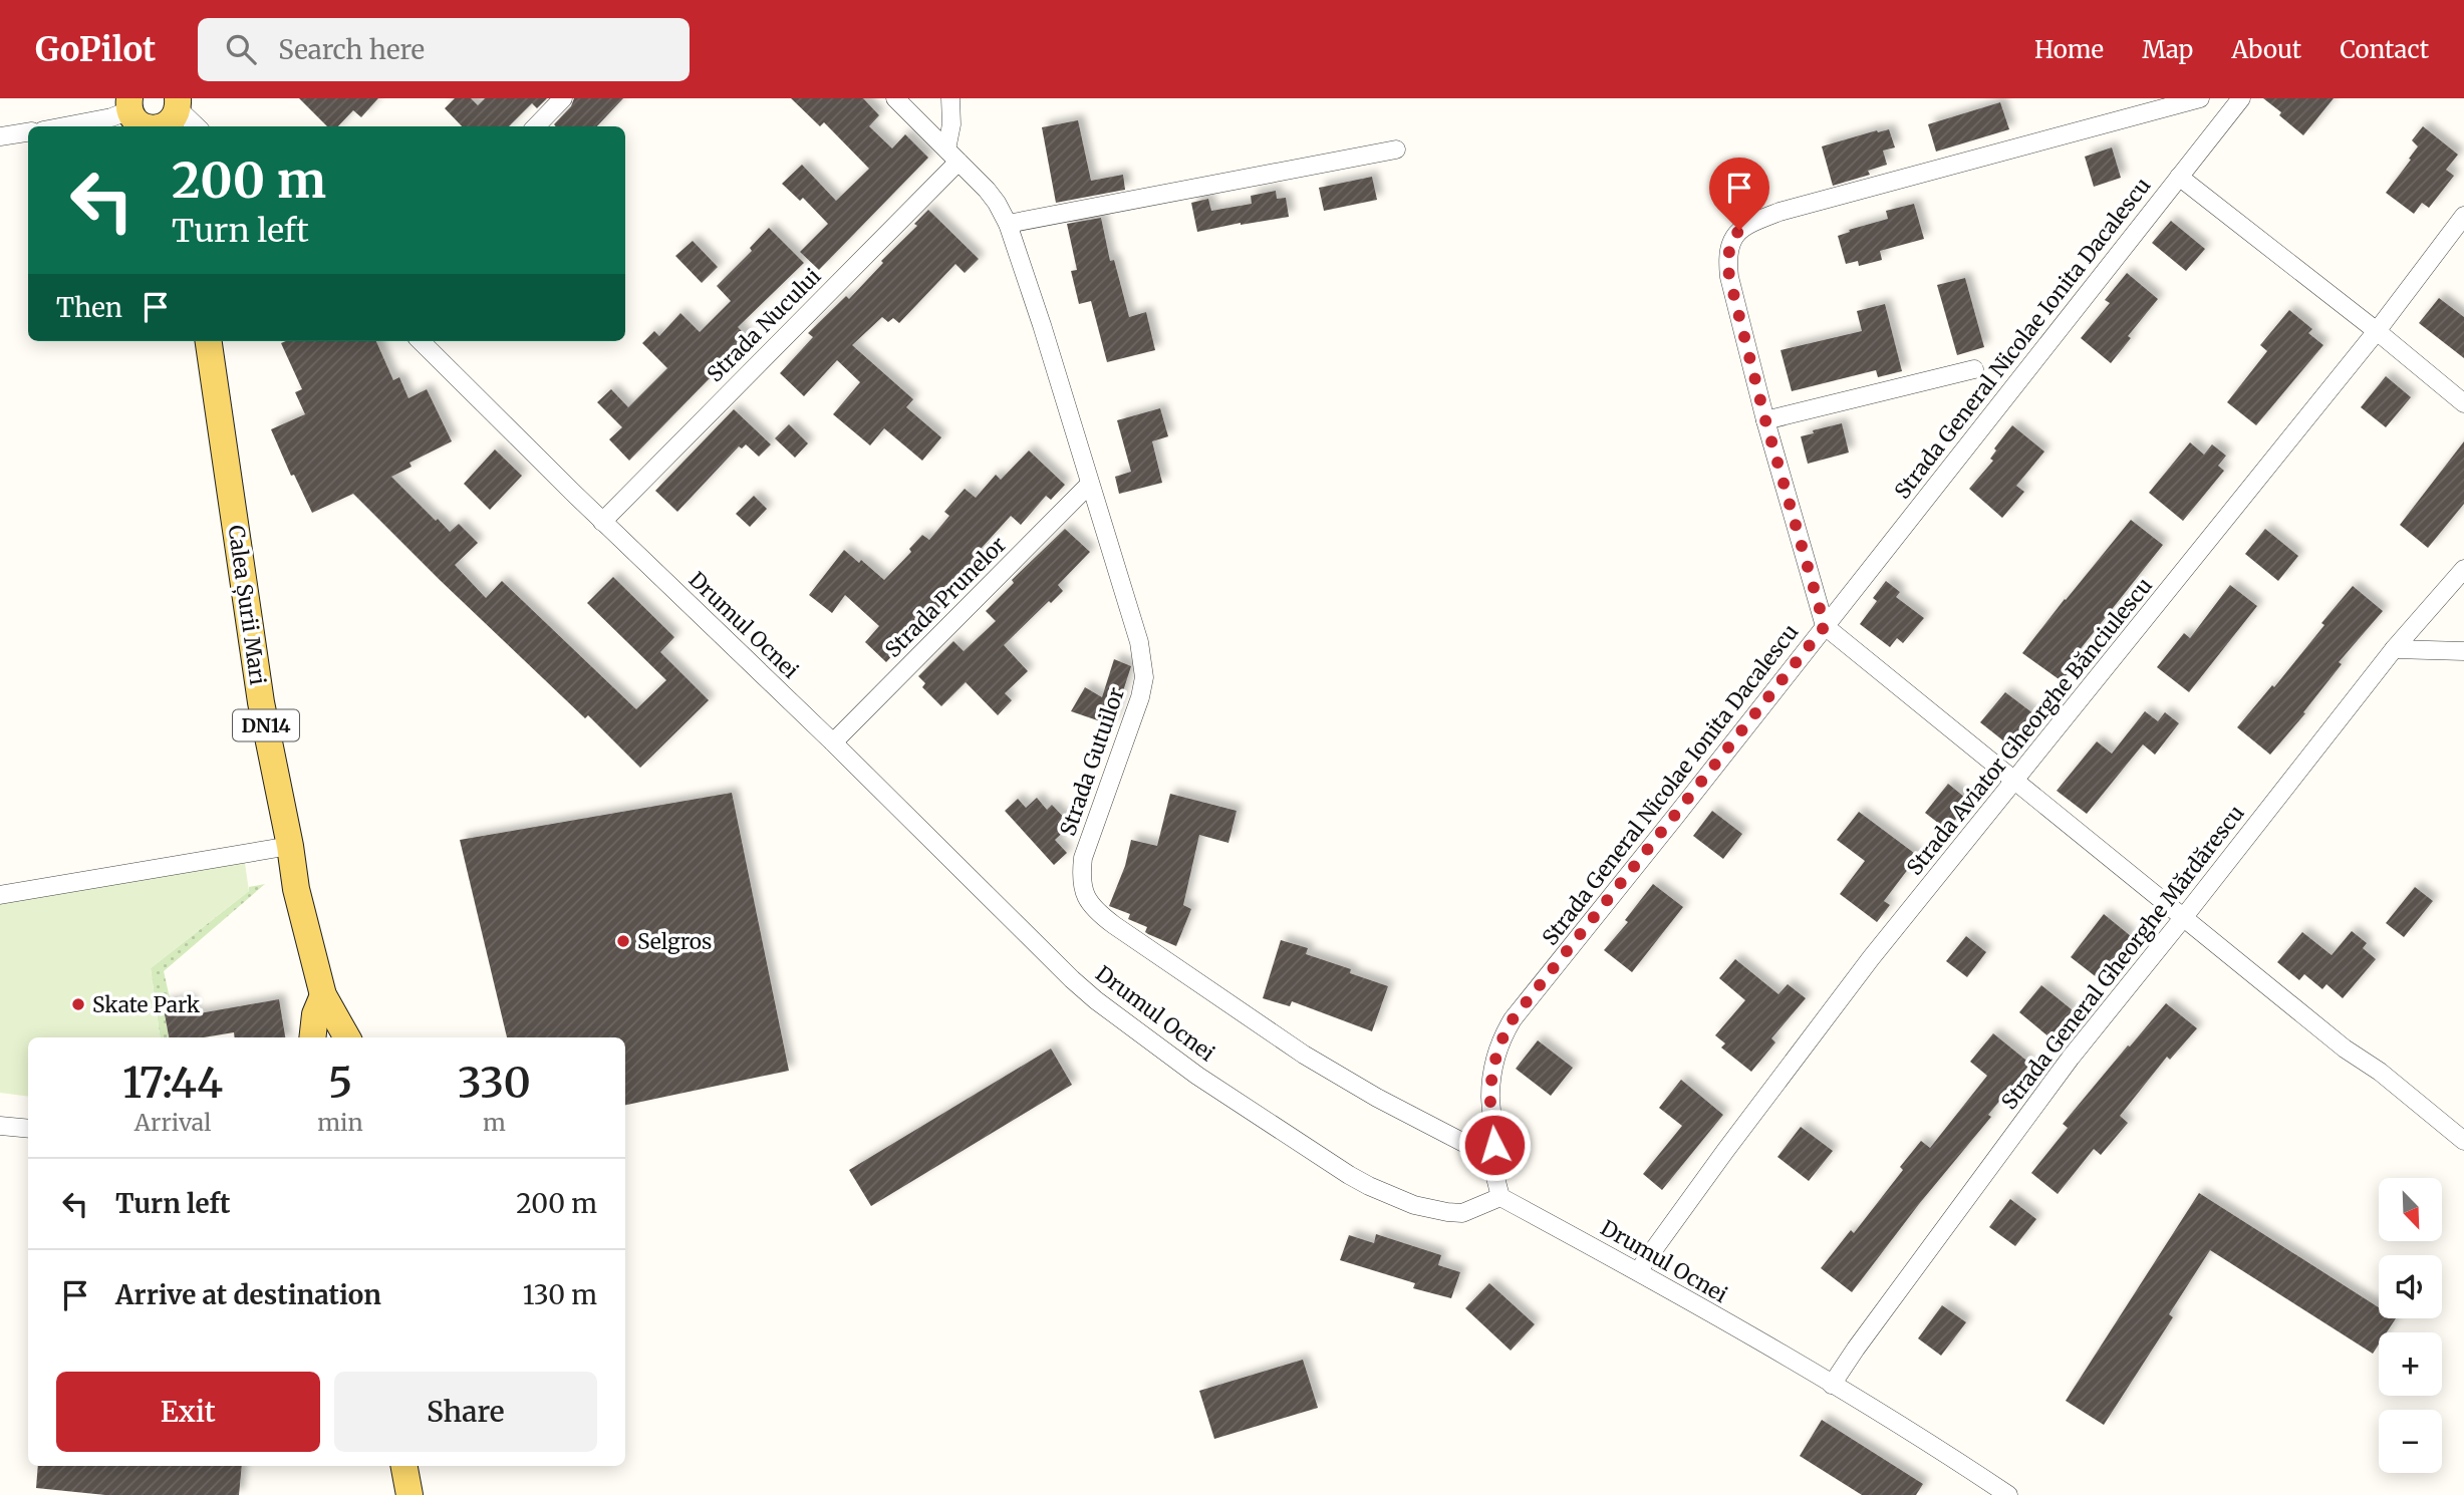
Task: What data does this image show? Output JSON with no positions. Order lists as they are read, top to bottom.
{
  "streets": {
    "main road": ["Calea Șurii Mari", "DN14"],
    "street": [
      "Strada Nucului",
      "Strada General Nicolae Ionita Dacalescu",
      "Strada Prunelor",
      "Drumul Ocnei",
      "Strada Aviator Gheorghe Bănciulescu",
      "Strada Gutuilor",
      "Strada General Gheorghe Mărdărescu"
    ]
  },
  "crossings": [
    ["Strada Nucului", "Drumul Ocnei"],
    ["Strada Nucului", "Strada Gutuilor"],
    ["Strada General Nicolae Ionita Dacalescu", "Strada Gutuilor"],
    ["Strada Prunelor", "Drumul Ocnei"],
    ["Strada Prunelor", "Strada Gutuilor"],
    ["Drumul Ocnei", "Strada Aviator Gheorghe Bănciulescu"],
    ["Drumul Ocnei", "Strada General Gheorghe Mărdărescu"]
  ],
  "places": ["Selgros", "Skate Park"],
  "north": "bottom right",
  "page": {
    "header": "GoPilot",
    "search": "Search here",
    "nav": [
      "Home",
      "Map",
      "About",
      "Contact"
    ],
    "turn": ["200 m", "Turn left"],
    "then": "Then",
    "eta": [
      "17:44",
      "Arrival",
      "5",
      "min",
      "330",
      "m"
    ],
    "list": [
      {
        "name": "Turn left",
        "value": "200 m"
      },
      {
        "name": "Arrive at destination",
        "value": "130 m"
      }
    ],
    "map_buttons": ["+", "−"],
    "buttons": ["Exit", "Share"]
  }
}
